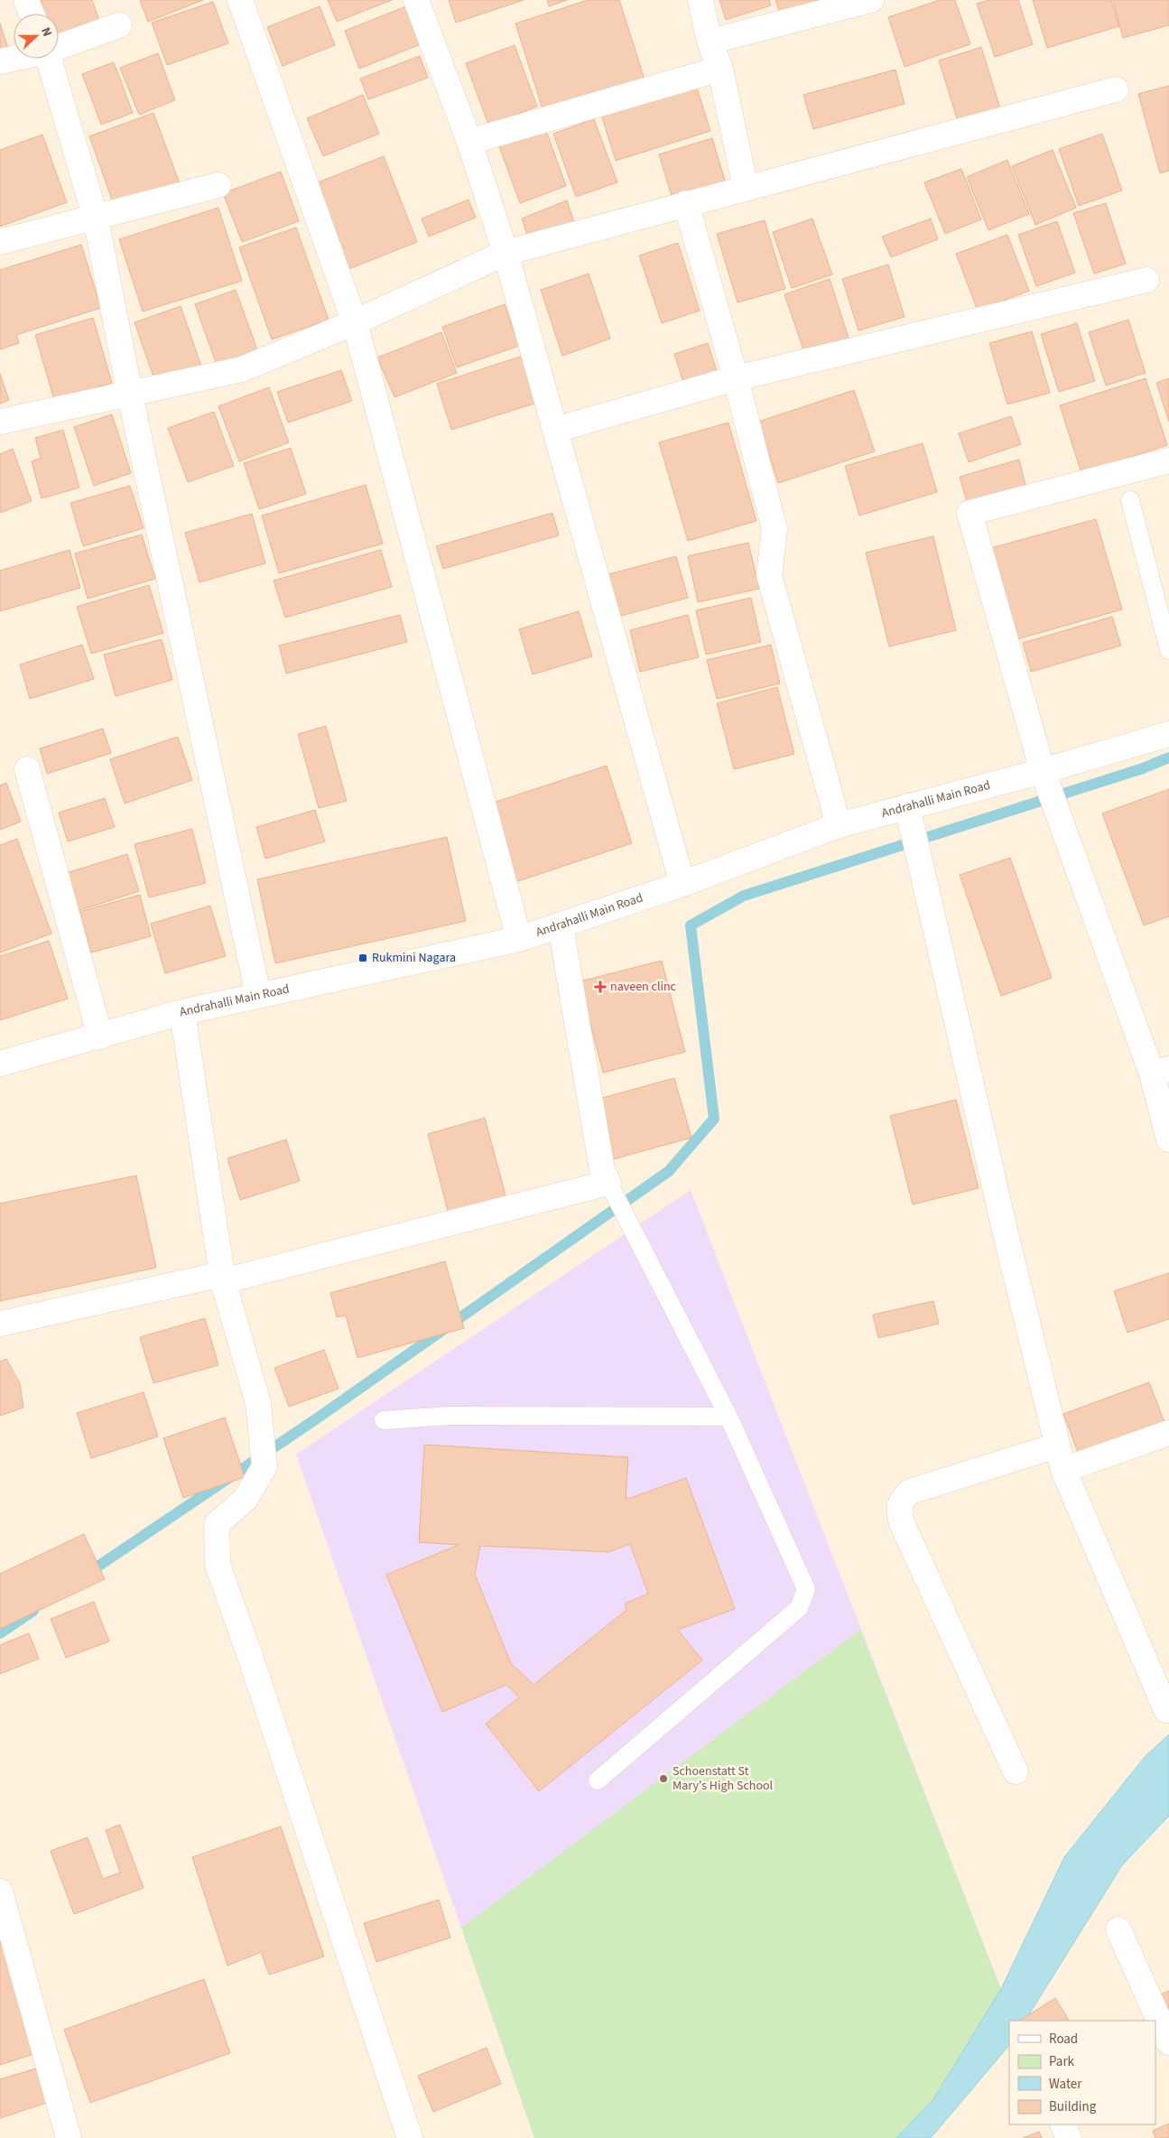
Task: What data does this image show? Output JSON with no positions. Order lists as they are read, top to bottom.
{
  "streets": {
    "street": ["Andrahalli Main Road"]
  },
  "places": {
    "transit": ["Rukmini Nagara"],
    "health": ["naveen clinc"],
    "other": ["Schoenstatt St Mary's High School"]
  },
  "legend": [
    "Road",
    "Park",
    "Water",
    "Building"
  ],
  "north": "right"
}
